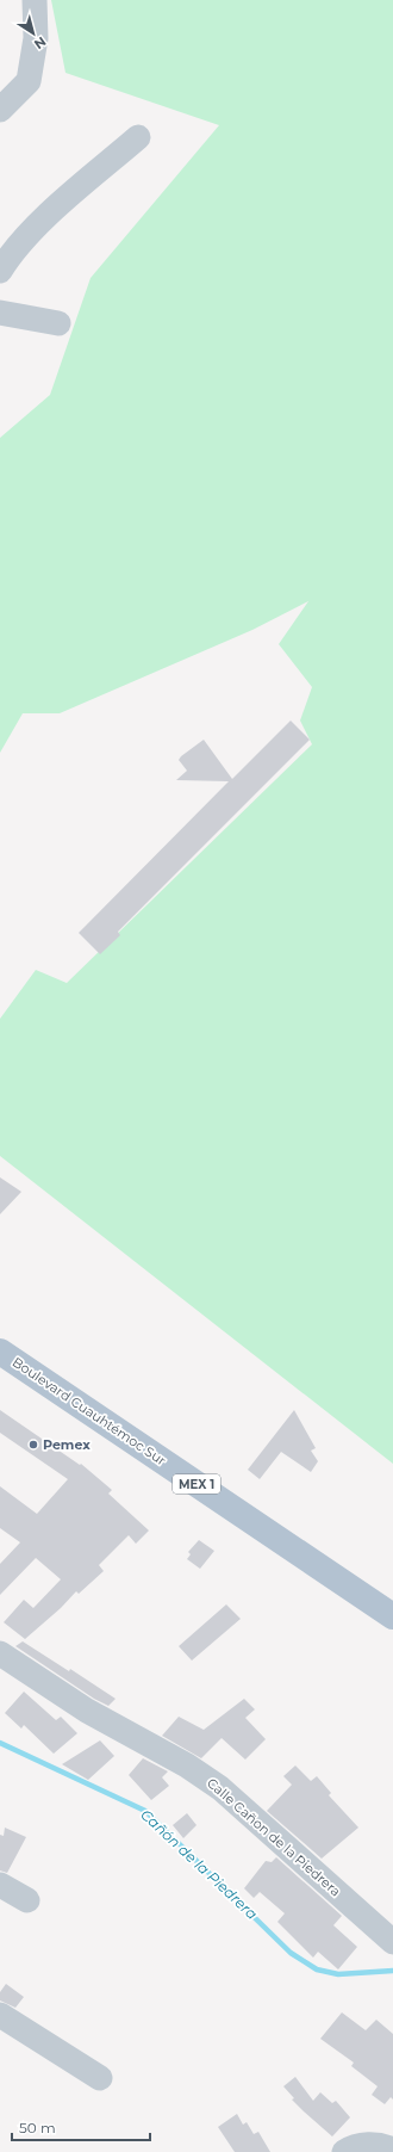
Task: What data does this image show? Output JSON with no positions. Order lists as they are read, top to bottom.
{
  "streets": {
    "main road": ["Boulevard Cuauhtémoc Sur", "MEX 1"],
    "street": ["Calle Cañon de la Piedrera"]
  },
  "water": ["Cañón de la Piedrera"],
  "places": ["Pemex"],
  "scale_bar": "50 m",
  "north": "bottom right"
}
